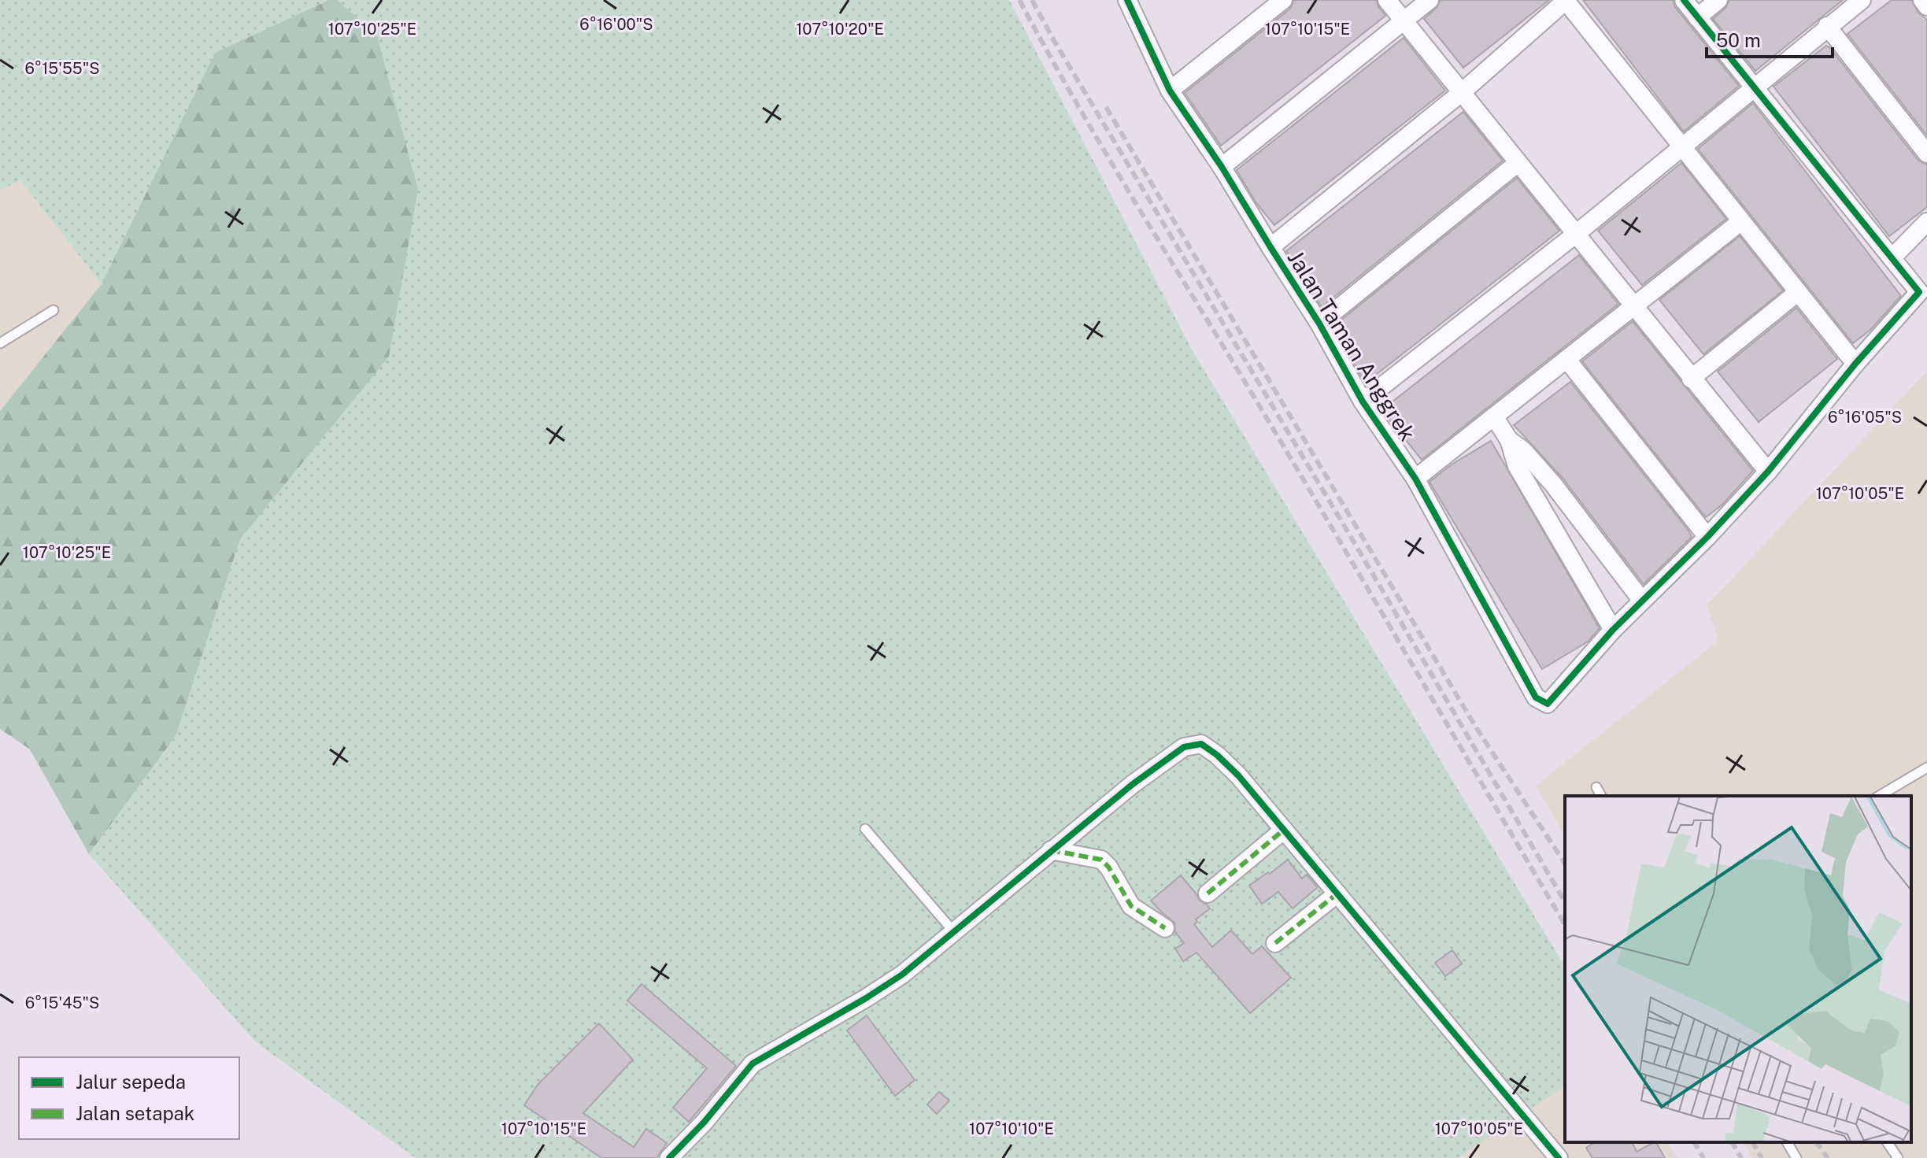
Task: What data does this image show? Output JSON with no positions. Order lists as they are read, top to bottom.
{
  "streets": {
    "street": ["Jalan Taman Anggrek"]
  },
  "legend": ["Jalur sepeda", "Jalan setapak"],
  "scale_bar": "50 m",
  "coordinates": [
    "6°16'00\"S",
    "107°10'25\"E",
    "107°10'20\"E",
    "107°10'15\"E",
    "6°15'55\"S",
    "6°16'05\"S",
    "107°10'05\"E",
    "6°15'45\"S",
    "107°10'10\"E"
  ]
}
